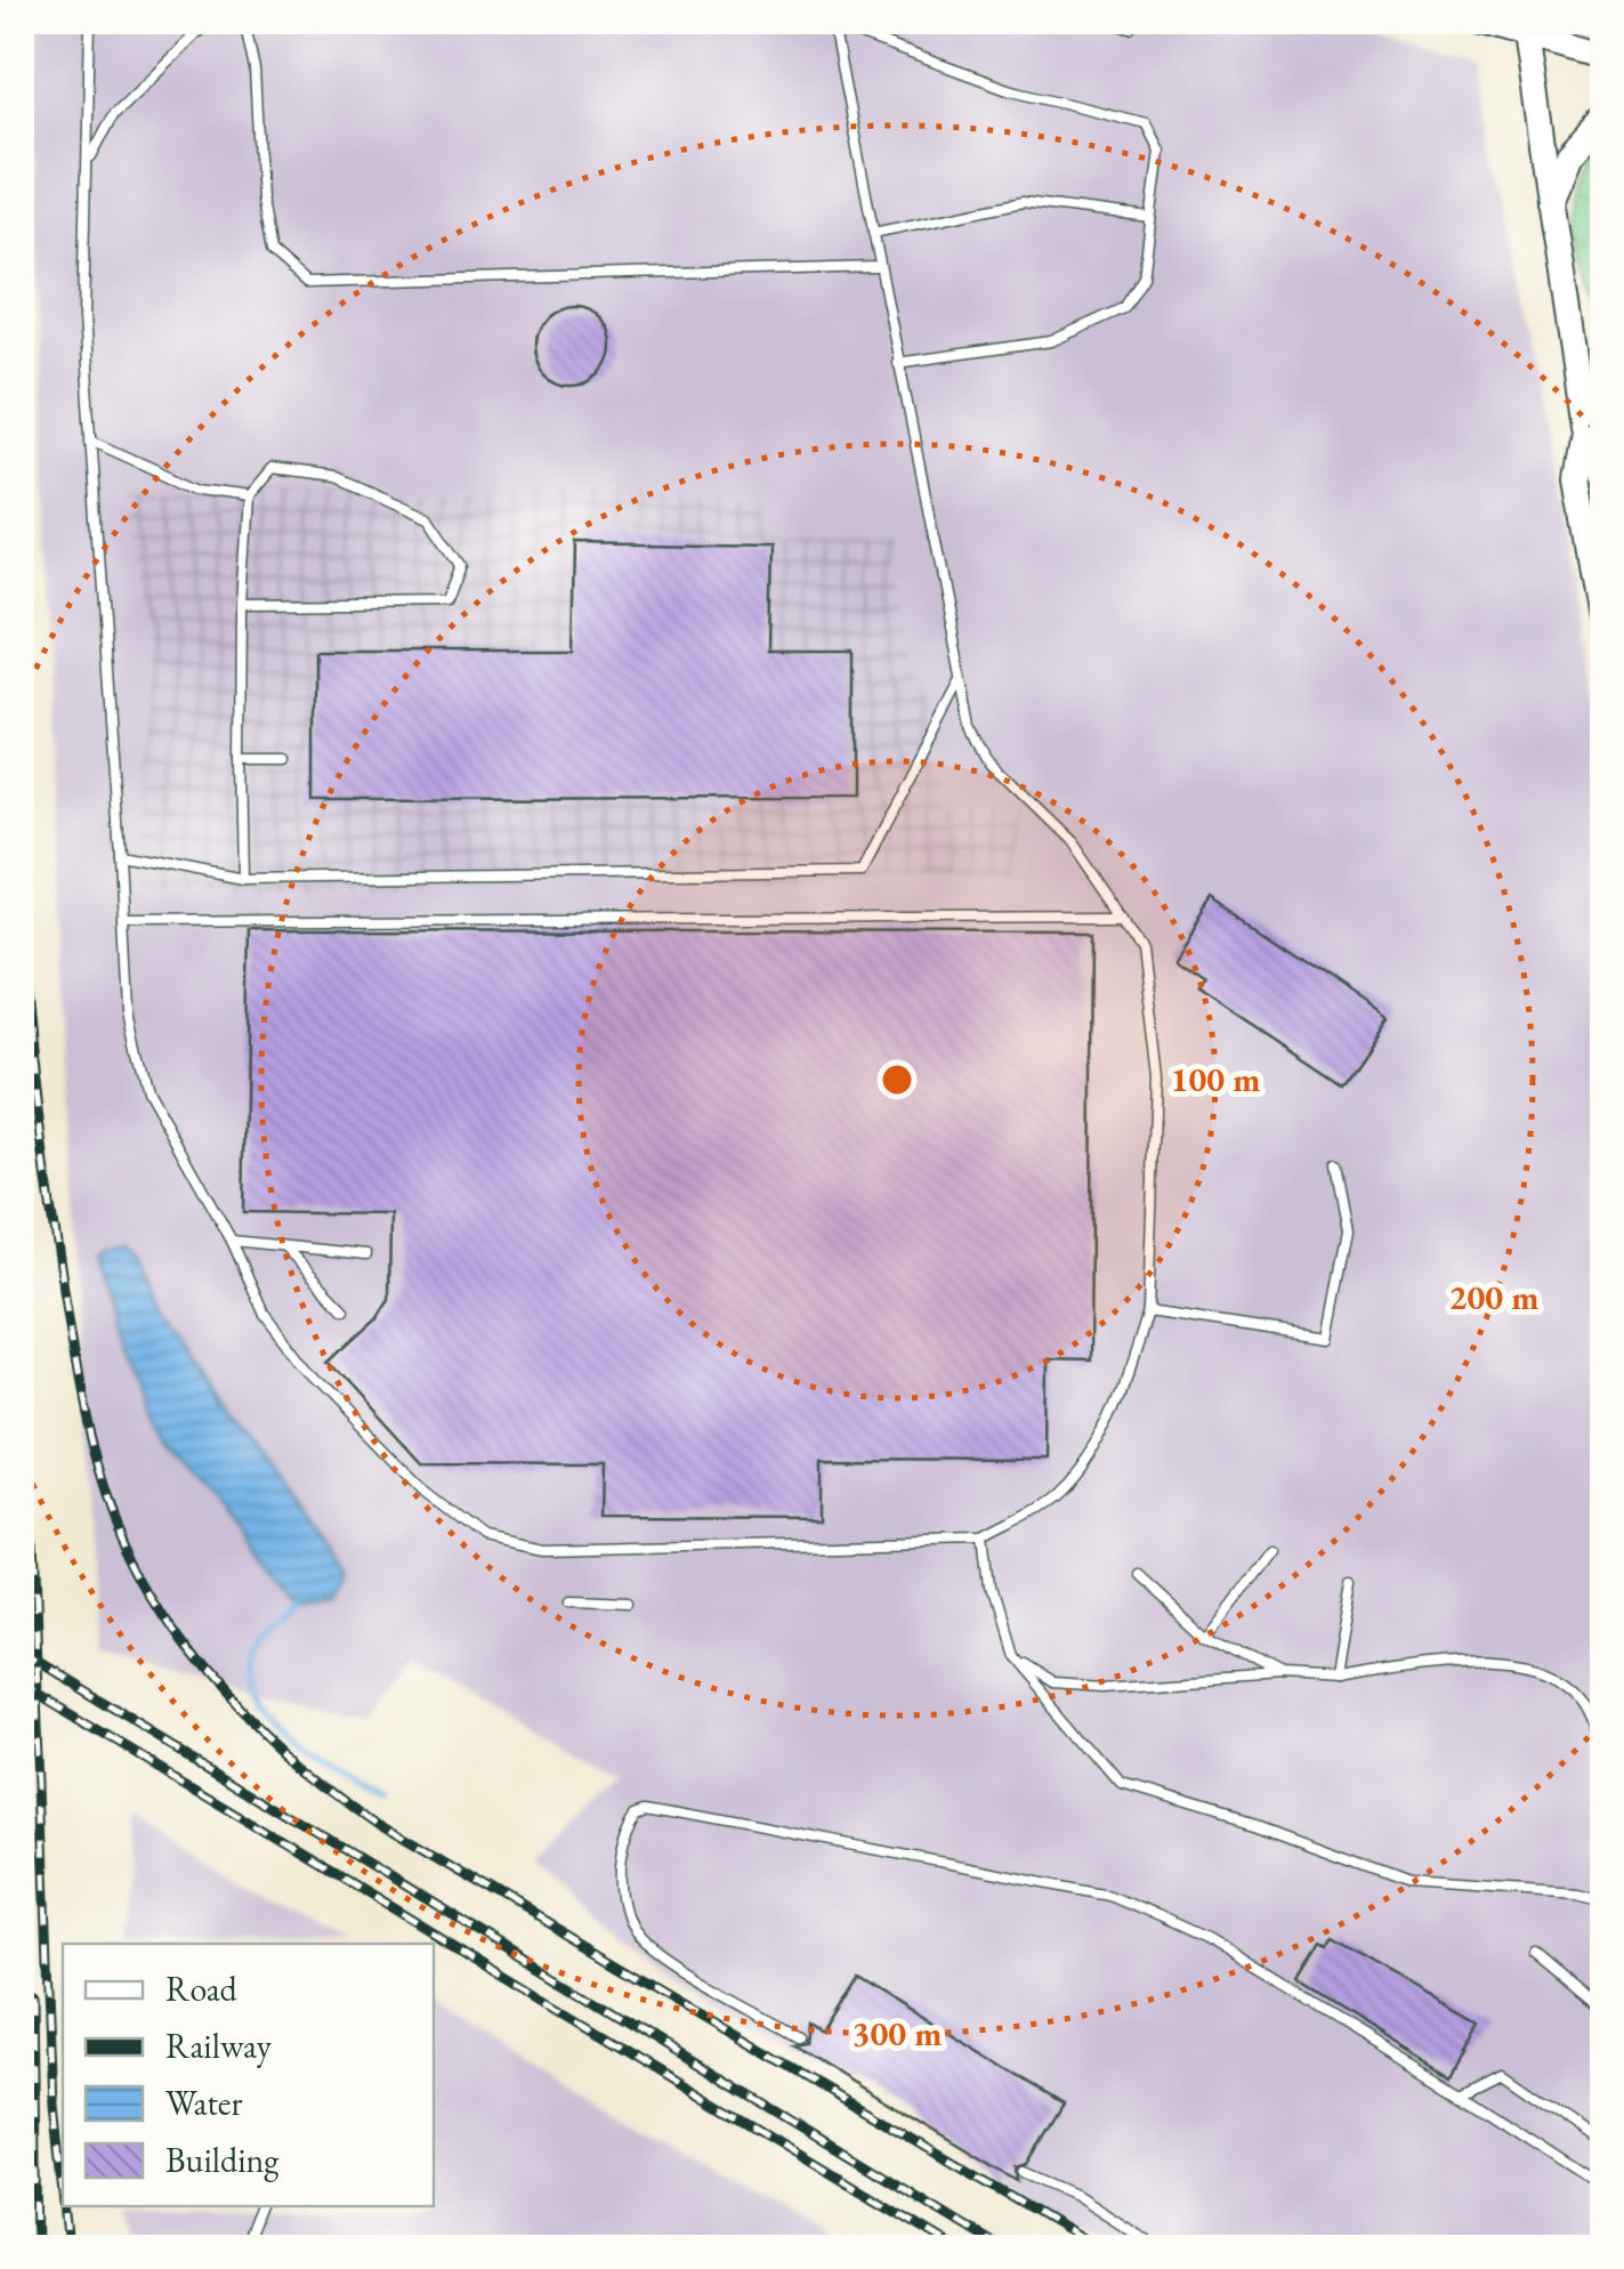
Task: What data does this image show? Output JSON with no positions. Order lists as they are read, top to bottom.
{
  "legend": [
    "Road",
    "Railway",
    "Water",
    "Building"
  ],
  "rings": ["100 m", "200 m", "300 m"]
}
